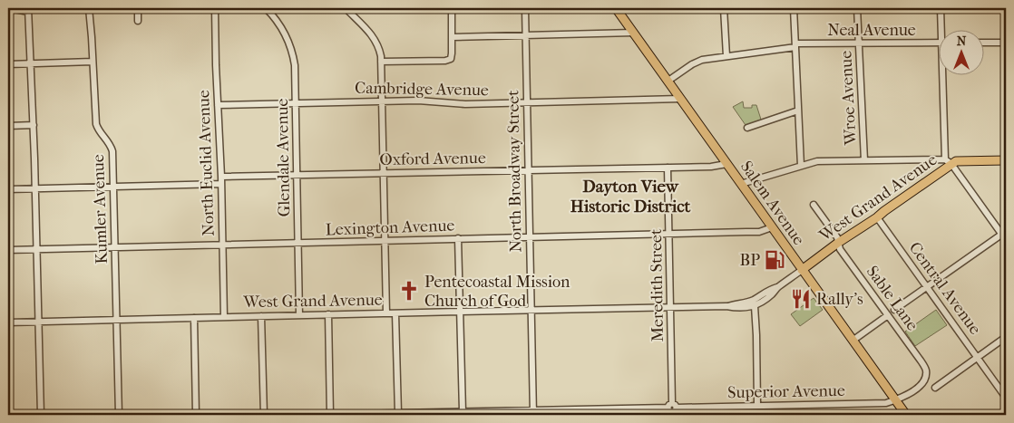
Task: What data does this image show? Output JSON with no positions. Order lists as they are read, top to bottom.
{
  "streets": {
    "main road": ["West Grand Avenue", "Salem Avenue"],
    "street": [
      "Neal Avenue",
      "Cambridge Avenue",
      "Wroe Avenue",
      "Glendale Avenue",
      "Oxford Avenue",
      "North Euclid Avenue",
      "North Broadway Street",
      "Kumler Avenue",
      "Lexington Avenue",
      "Meredith Street",
      "Central Avenue",
      "Sable Lane",
      "Superior Avenue"
    ]
  },
  "crossings": [
    ["Neal Avenue", "Wroe Avenue"],
    ["Neal Avenue", "Salem Avenue"],
    ["Cambridge Avenue", "Glendale Avenue"],
    ["Cambridge Avenue", "North Euclid Avenue"],
    ["Cambridge Avenue", "North Broadway Street"],
    ["Cambridge Avenue", "Salem Avenue"],
    ["Glendale Avenue", "Oxford Avenue"],
    ["Glendale Avenue", "West Grand Avenue"],
    ["Glendale Avenue", "Lexington Avenue"],
    ["Oxford Avenue", "North Euclid Avenue"],
    ["Oxford Avenue", "North Broadway Street"],
    ["Oxford Avenue", "Salem Avenue"],
    ["Oxford Avenue", "Meredith Street"],
    ["North Euclid Avenue", "West Grand Avenue"],
    ["North Euclid Avenue", "Lexington Avenue"],
    ["North Broadway Street", "West Grand Avenue"],
    ["North Broadway Street", "Lexington Avenue"],
    ["North Broadway Street", "Superior Avenue"],
    ["West Grand Avenue", "Salem Avenue"],
    ["West Grand Avenue", "Kumler Avenue"],
    ["West Grand Avenue", "Meredith Street"],
    ["West Grand Avenue", "Central Avenue"],
    ["West Grand Avenue", "Sable Lane"],
    ["Salem Avenue", "Lexington Avenue"],
    ["Salem Avenue", "Sable Lane"],
    ["Salem Avenue", "Superior Avenue"],
    ["Kumler Avenue", "Lexington Avenue"],
    ["Lexington Avenue", "Meredith Street"],
    ["Meredith Street", "Superior Avenue"],
    ["Sable Lane", "Superior Avenue"]
  ],
  "districts": ["Dayton View Historic District"],
  "places": {
    "fuel station": ["BP"],
    "church": ["Pentecoastal Mission Church of God"],
    "restaurant": ["Rally's"]
  },
  "north": "top"
}
